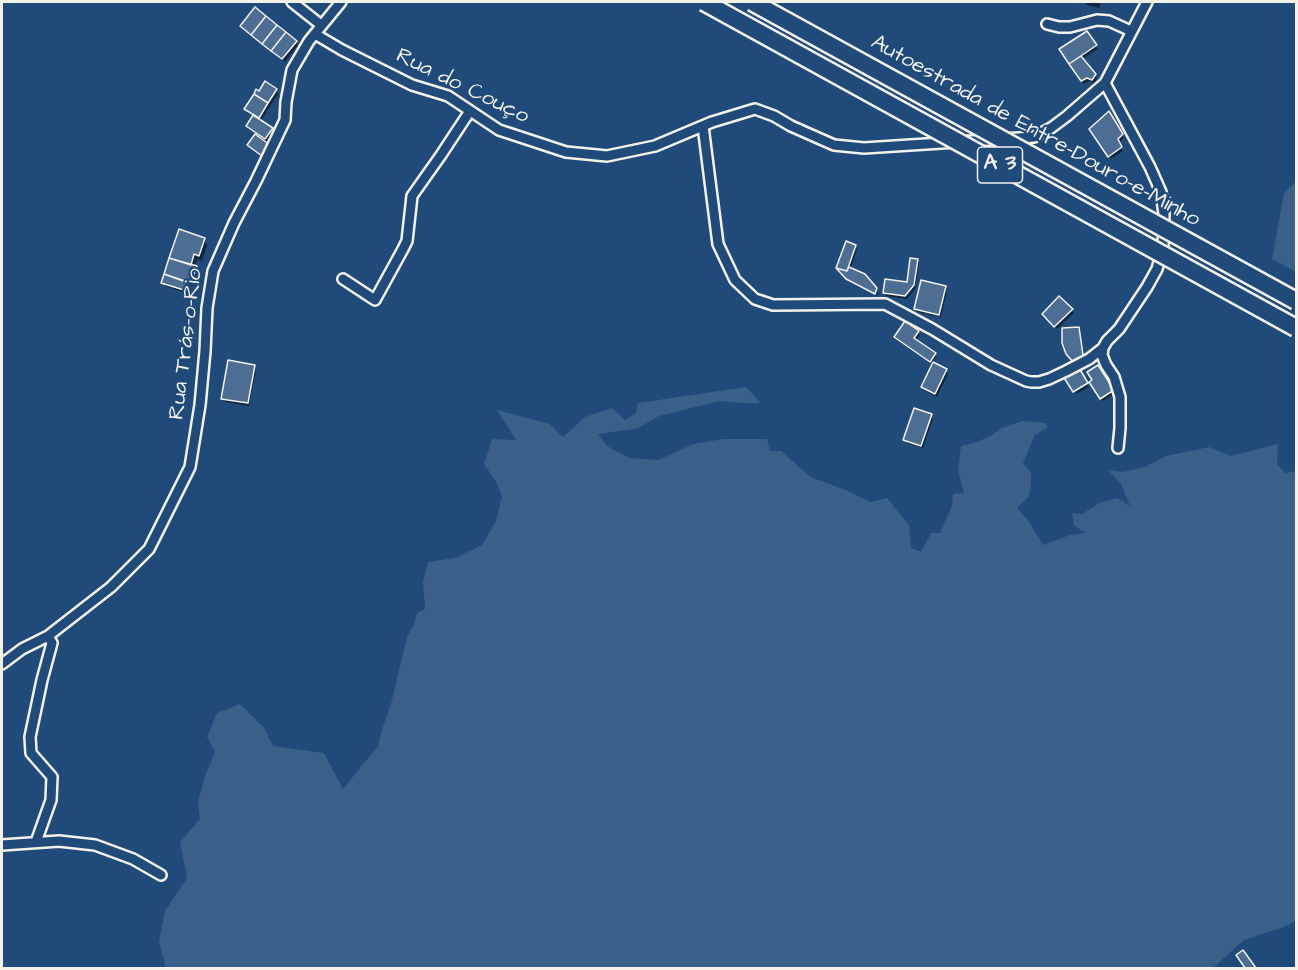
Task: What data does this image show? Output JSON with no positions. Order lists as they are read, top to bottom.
{
  "streets": {
    "highway": ["Autoestrada de Entre-Douro-e-Minho", "A 3"],
    "street": ["Rua do Couço", "Rua Trás-o-Rio"]
  },
  "crossings": [
    ["Rua do Couço", "Rua Trás-o-Rio"]
  ]
}
